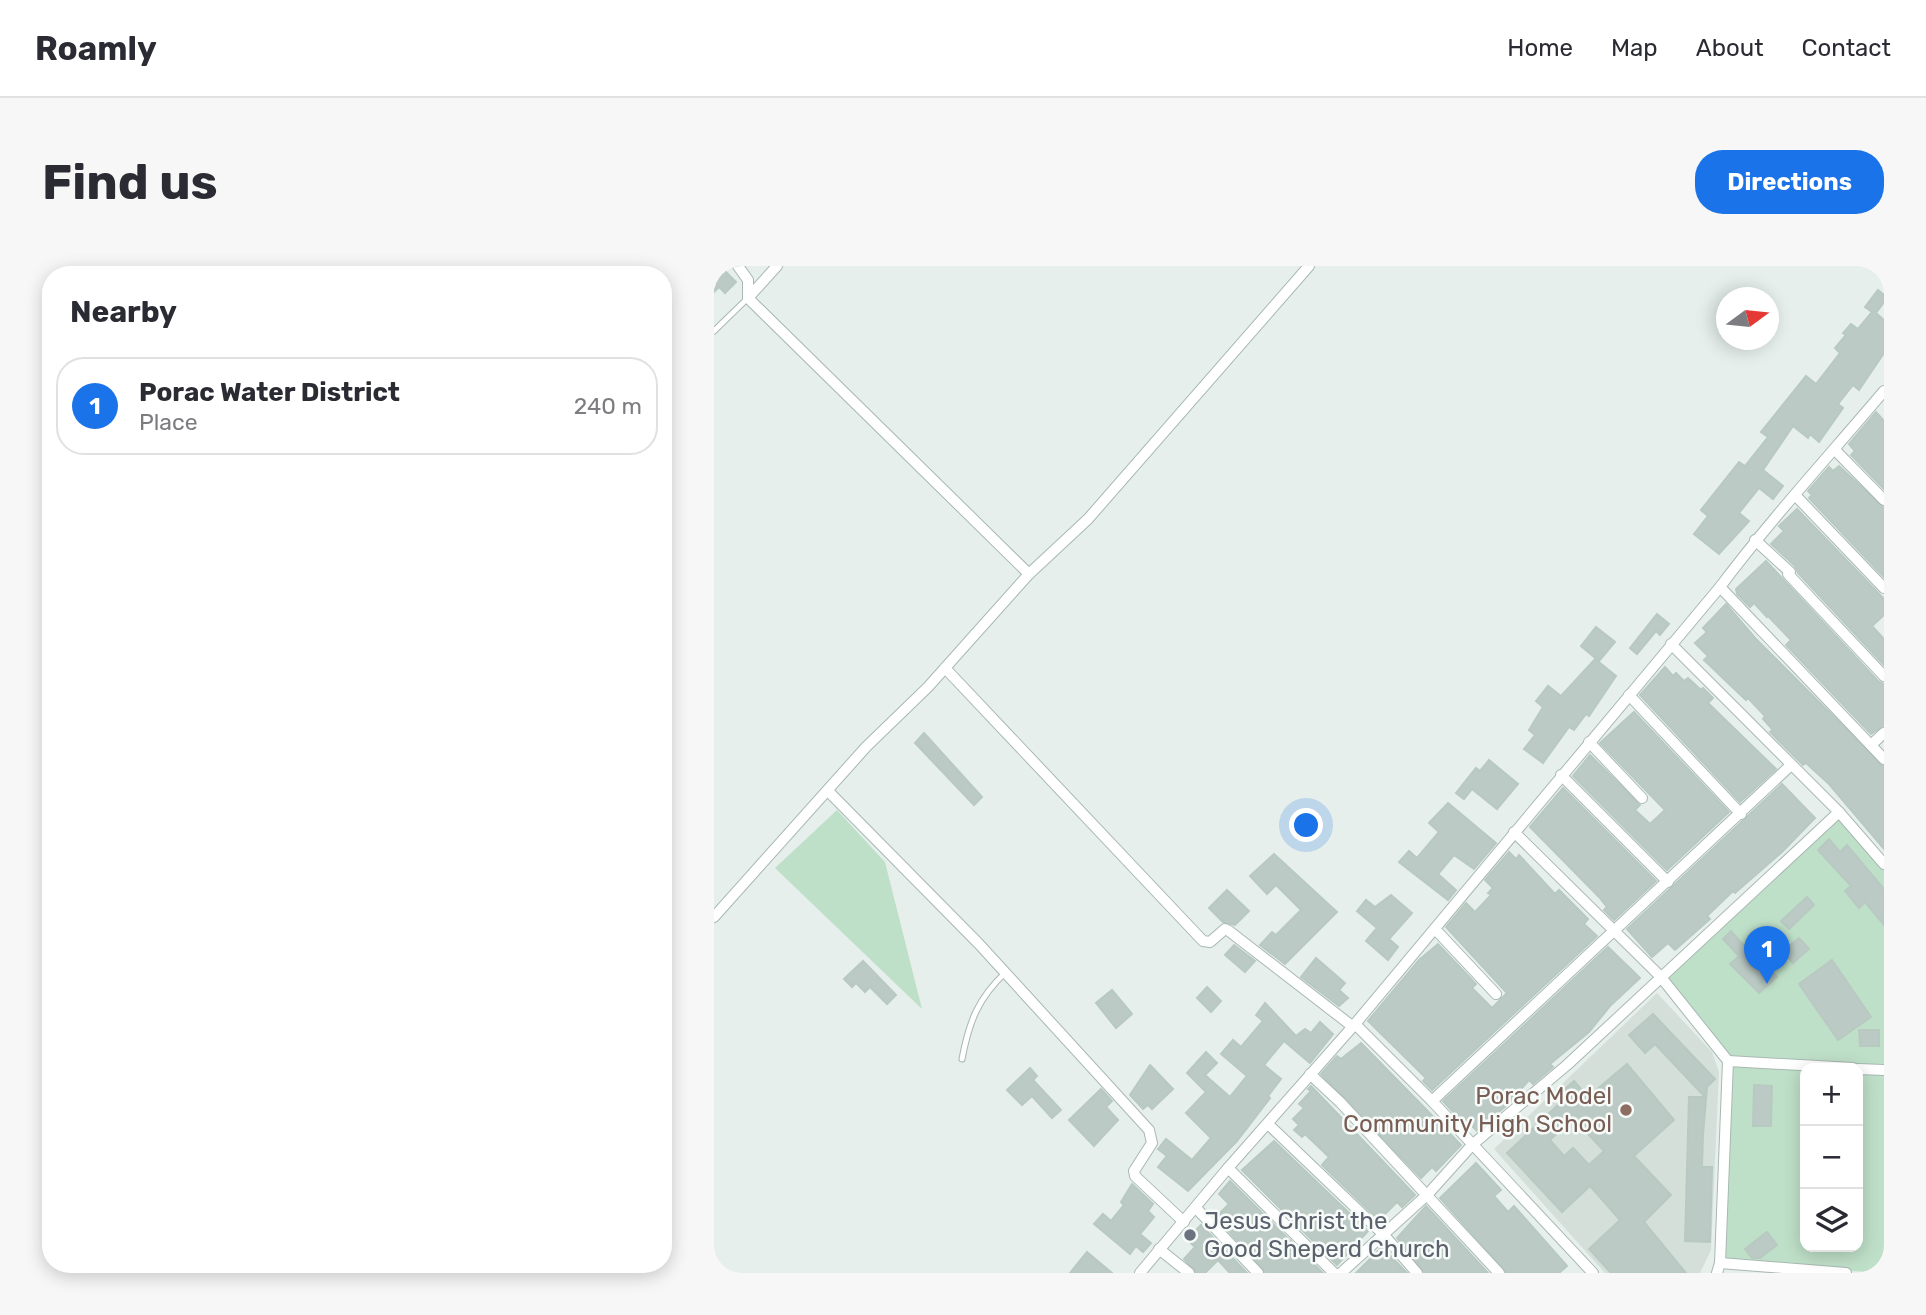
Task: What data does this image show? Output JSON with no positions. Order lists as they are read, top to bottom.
{
  "places": ["Porac Model Community High School", "Jesus Christ the Good Sheperd Church"],
  "north": "right",
  "page": {
    "header": "Roamly",
    "nav": [
      "Home",
      "Map",
      "About",
      "Contact"
    ],
    "buttons": "Directions",
    "title": "Find us",
    "heading": "Nearby",
    "list": [
      {
        "mark": "1",
        "name": "Porac Water District",
        "note": "Place",
        "value": "240 m"
      }
    ],
    "pins": "1",
    "map_buttons": ["+", "−"]
  }
}
